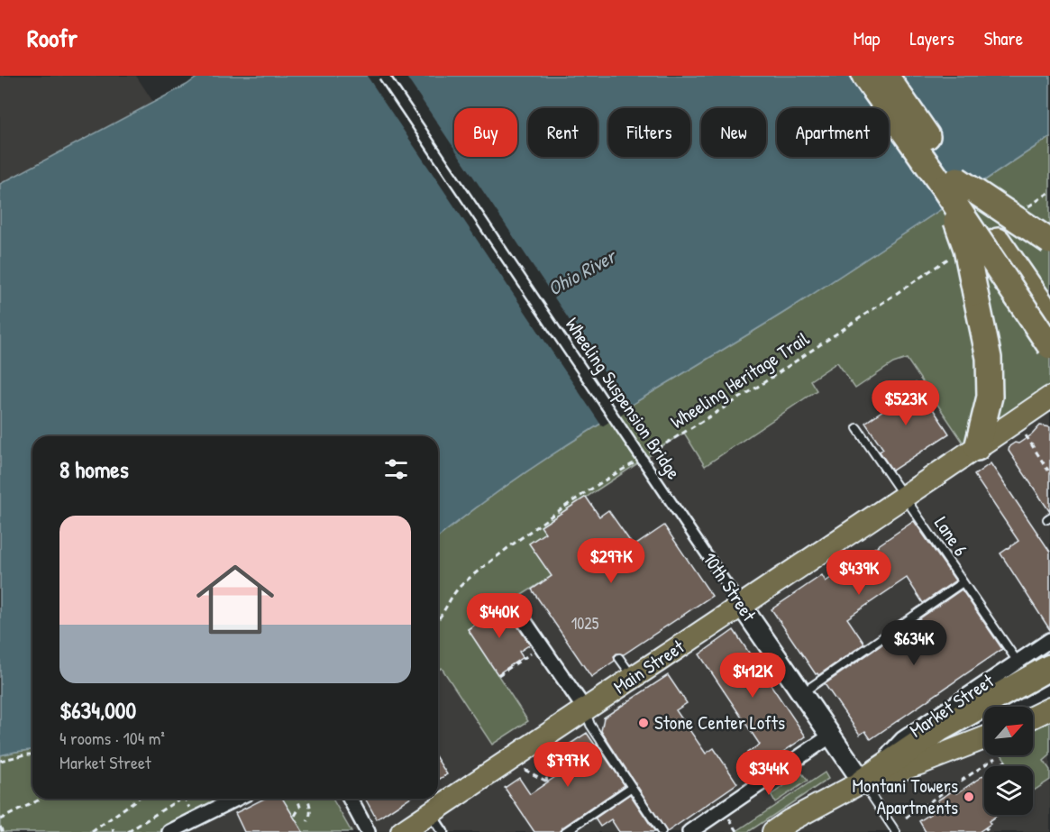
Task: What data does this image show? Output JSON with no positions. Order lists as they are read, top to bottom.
{
  "streets": {
    "main road": ["10th Street", "Main Street", "Market Street"],
    "street": ["Wheeling Suspension Bridge"],
    "lane": ["Lane 6"],
    "path": ["Wheeling Heritage Trail"]
  },
  "crossings": [
    ["Wheeling Suspension Bridge", "10th Street"],
    ["Lane 6", "Main Street"],
    ["Lane 6", "Market Street"],
    ["10th Street", "Main Street"],
    ["10th Street", "Market Street"]
  ],
  "water": ["Ohio River"],
  "places": ["Stone Center Lofts", "Montani Towers Apartments"],
  "house_numbers": ["1025"],
  "north": "top right",
  "page": {
    "header": "Roofr",
    "nav": ["Map", "Layers", "Share"],
    "chip": [
      "Buy",
      "Rent",
      "Filters",
      "New",
      "Apartment"
    ],
    "price": [
      "$523K",
      "$297K",
      "$439K",
      "$440K",
      "$634K",
      "$412K",
      "$797K",
      "$344K"
    ],
    "heading": "8 homes",
    "list": [
      {
        "name": "$634,000",
        "note": "4 rooms · 104 m² · Market Street"
      }
    ]
  }
}
